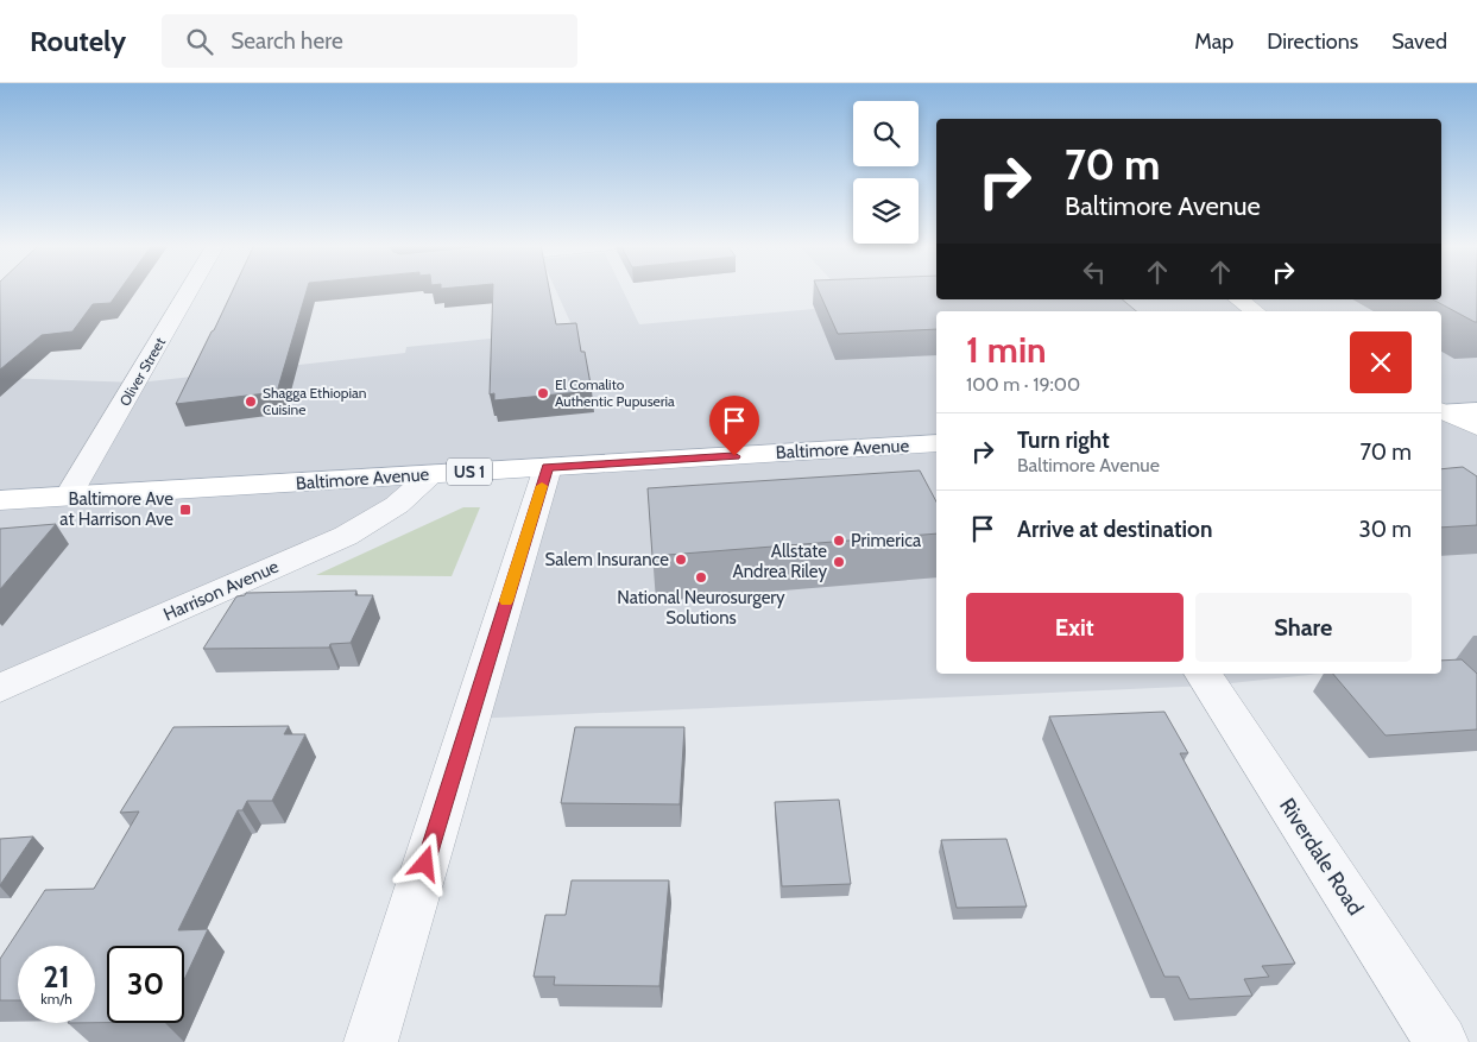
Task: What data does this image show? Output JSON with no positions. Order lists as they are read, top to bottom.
{
  "streets": {
    "main road": ["Baltimore Avenue", "US 1"],
    "street": ["Oliver Street", "Harrison Avenue", "Riverdale Road"]
  },
  "crossings": [
    ["Oliver Street", "Baltimore Avenue"],
    ["Baltimore Avenue", "Harrison Avenue"]
  ],
  "places": {
    "other": [
      "El Comalito Authentic Pupuseria",
      "Shagga Ethiopian Cuisine",
      "Primerica",
      "Salem Insurance",
      "Allstate Andrea Riley",
      "National Neurosurgery Solutions"
    ],
    "transit": ["Baltimore Ave at Harrison Ave"]
  },
  "page": {
    "header": "Routely",
    "search": "Search here",
    "nav": ["Map", "Directions", "Saved"],
    "turn": ["70 m", "Baltimore Avenue"],
    "heading": ["1 min", "100 m · 19:00"],
    "list": [
      {
        "name": "Turn right",
        "note": "Baltimore Avenue",
        "value": "70 m"
      },
      {
        "name": "Arrive at destination",
        "value": "30 m"
      }
    ],
    "buttons": ["Exit", "Share"],
    "speed": "21 km/h",
    "limit": "30"
  }
}
